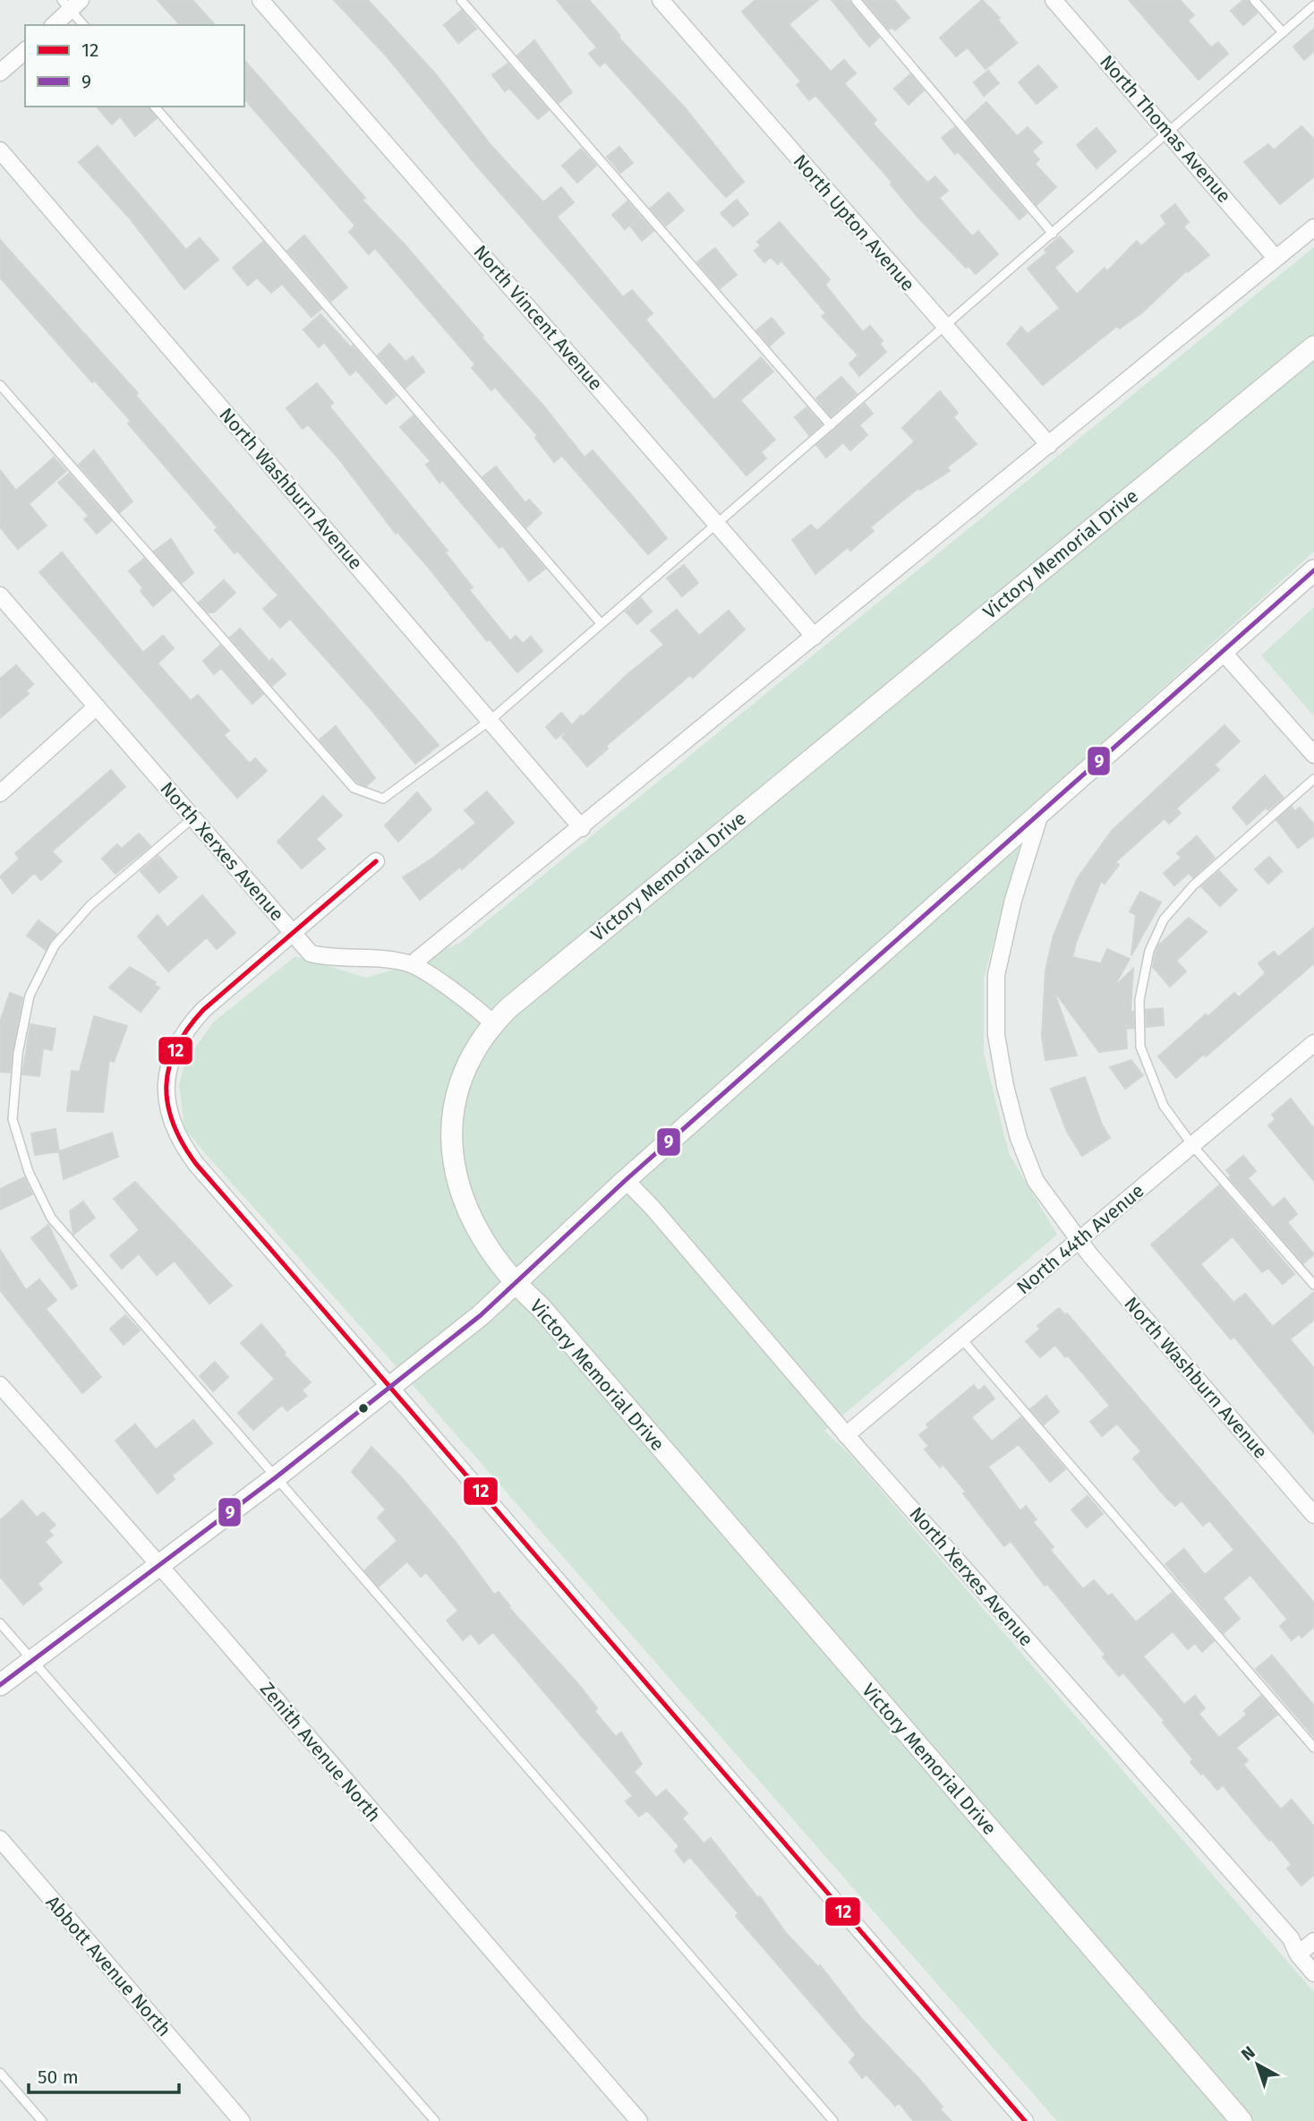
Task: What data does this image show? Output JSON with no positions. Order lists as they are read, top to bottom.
{
  "streets": {
    "street": [
      "North Thomas Avenue",
      "North Upton Avenue",
      "North Vincent Avenue",
      "North Washburn Avenue",
      "Victory Memorial Drive",
      "North Xerxes Avenue",
      "North 44th Avenue",
      "Zenith Avenue North",
      "Abbott Avenue North"
    ]
  },
  "crossings": [
    ["North Washburn Avenue", "North 44th Avenue"],
    ["Victory Memorial Drive", "North Xerxes Avenue"],
    ["North Xerxes Avenue", "North 44th Avenue"]
  ],
  "lines": ["transit line 9", "transit line 12"],
  "legend": ["12", "9"],
  "scale_bar": "50 m",
  "north": "top left"
}
